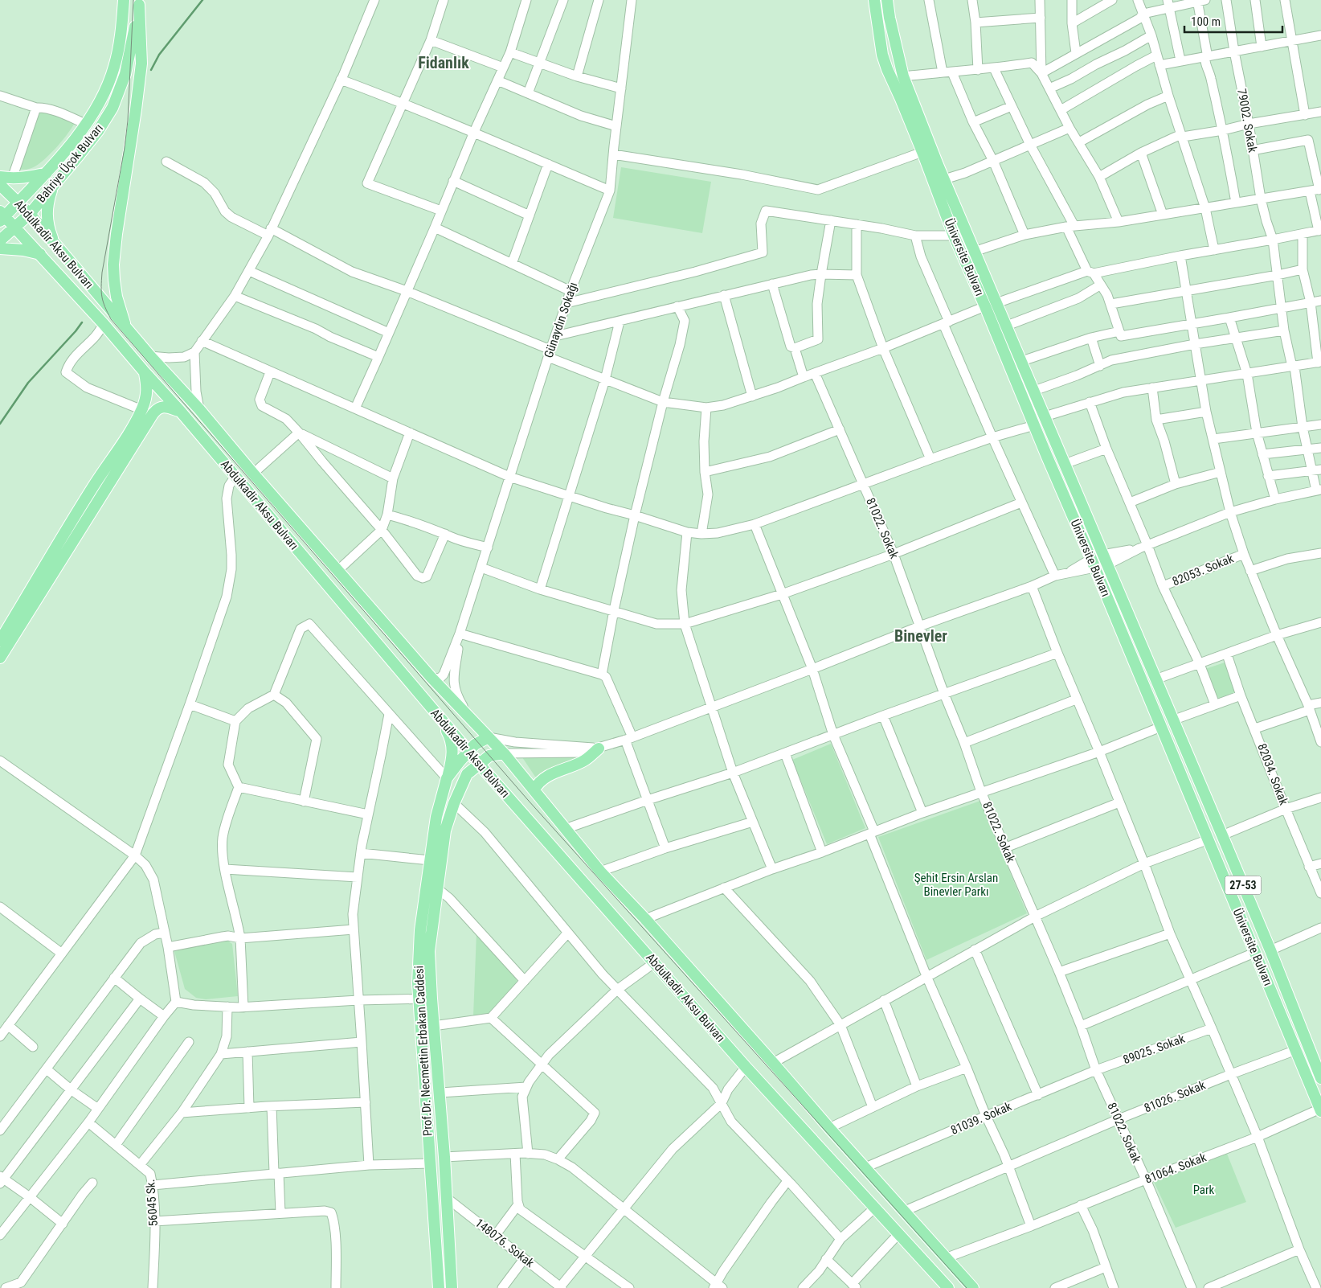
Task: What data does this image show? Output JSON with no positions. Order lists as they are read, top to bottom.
{
  "streets": {
    "main road": [
      "Bahriye Üçok Bulvarı",
      "Abdulkadir Aksu Bulvarı",
      "Üniversite Bulvarı",
      "27-53",
      "Prof.Dr. Necmettin Erbakan Caddesi"
    ],
    "street": [
      "79002. Sokak",
      "Günaydın Sokağı",
      "81022. Sokak",
      "82053. Sokak",
      "82034. Sokak",
      "89025. Sokak",
      "81026. Sokak",
      "81039. Sokak",
      "81064. Sokak",
      "56045 Sk.",
      "148076. Sokak"
    ]
  },
  "crossings": [
    ["Bahriye Üçok Bulvarı", "Abdulkadir Aksu Bulvarı"],
    ["Abdulkadir Aksu Bulvarı", "Prof.Dr. Necmettin Erbakan Caddesi"],
    ["Abdulkadir Aksu Bulvarı", "81039. Sokak"],
    ["Abdulkadir Aksu Bulvarı", "81064. Sokak"],
    ["Üniversite Bulvarı", "81026. Sokak"],
    ["Üniversite Bulvarı", "81064. Sokak"],
    ["81022. Sokak", "89025. Sokak"],
    ["81022. Sokak", "81026. Sokak"],
    ["81022. Sokak", "81039. Sokak"],
    ["81022. Sokak", "81064. Sokak"],
    ["89025. Sokak", "81039. Sokak"],
    ["Prof.Dr. Necmettin Erbakan Caddesi", "148076. Sokak"]
  ],
  "districts": ["Fidanlık", "Binevler"],
  "parks": ["Şehit Ersin Arslan Binevler Parkı", "Park"],
  "scale_bar": "100 m"
}
